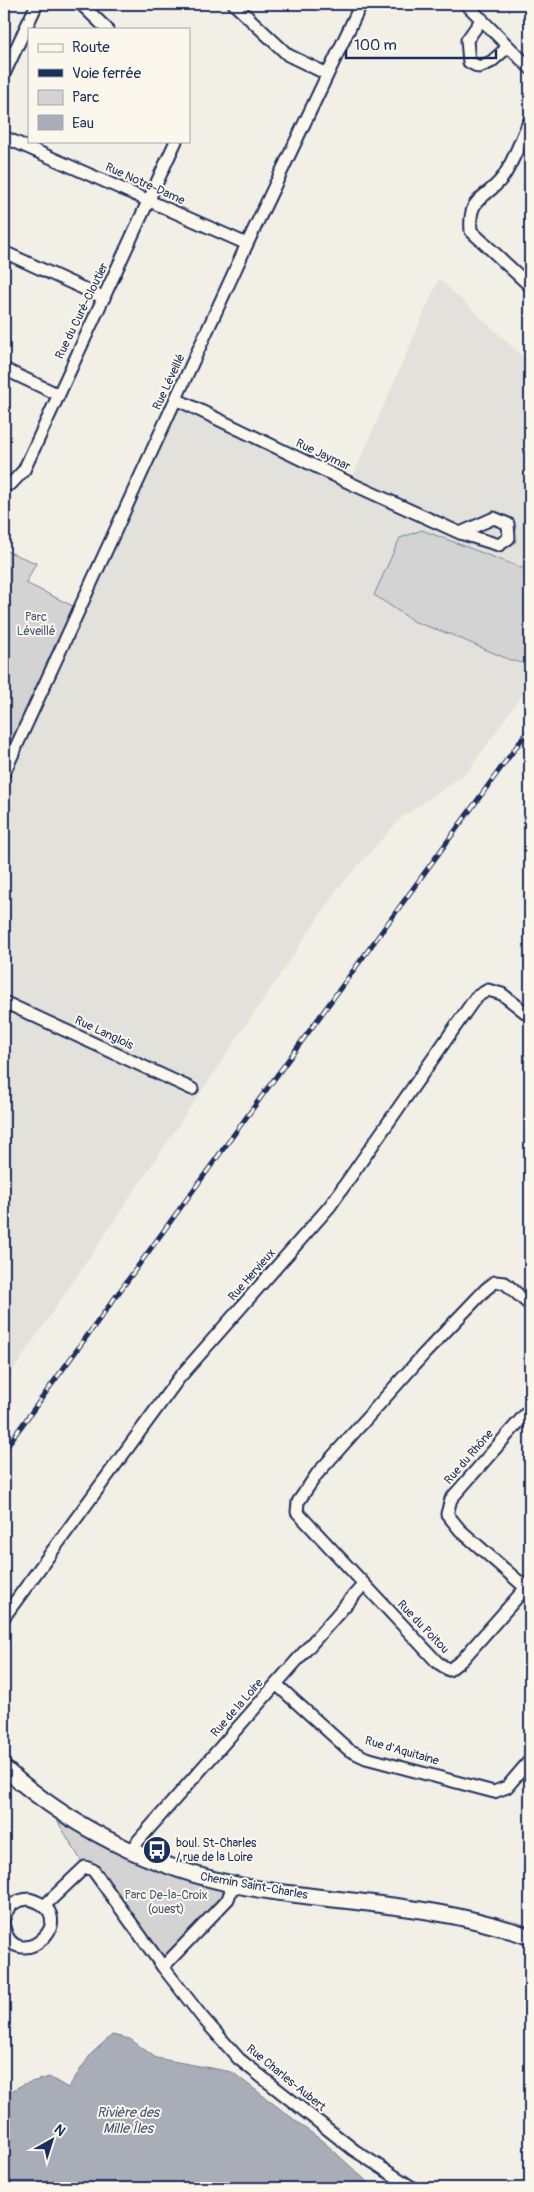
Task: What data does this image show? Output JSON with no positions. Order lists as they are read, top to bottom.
{
  "streets": {
    "main road": ["Chemin Saint-Charles"],
    "street": [
      "Rue Notre-Dame",
      "Rue du Curé-Cloutier",
      "Rue Léveillé",
      "Rue Jaymar",
      "Rue Langlois",
      "Rue Hervieux",
      "Rue du Rhône",
      "Rue du Poitou",
      "Rue de la Loire",
      "Rue d'Aquitaine",
      "Rue Charles-Aubert"
    ]
  },
  "crossings": [
    ["Rue Notre-Dame", "Rue du Curé-Cloutier"],
    ["Rue Notre-Dame", "Rue Léveillé"],
    ["Rue Léveillé", "Rue Jaymar"],
    ["Rue du Rhône", "Rue du Poitou"],
    ["Rue du Poitou", "Rue de la Loire"],
    ["Rue de la Loire", "Rue d'Aquitaine"],
    ["Rue de la Loire", "Chemin Saint-Charles"]
  ],
  "water": ["Rivière des Mille Îles"],
  "parks": ["Parc Léveillé", "Parc De-la-Croix (ouest)"],
  "places": {
    "bus stop": ["boul. St-Charles / rue de la Loire"]
  },
  "legend": [
    "Route",
    "Voie ferrée",
    "Parc",
    "Eau"
  ],
  "scale_bar": "100 m",
  "north": "top right"
}
